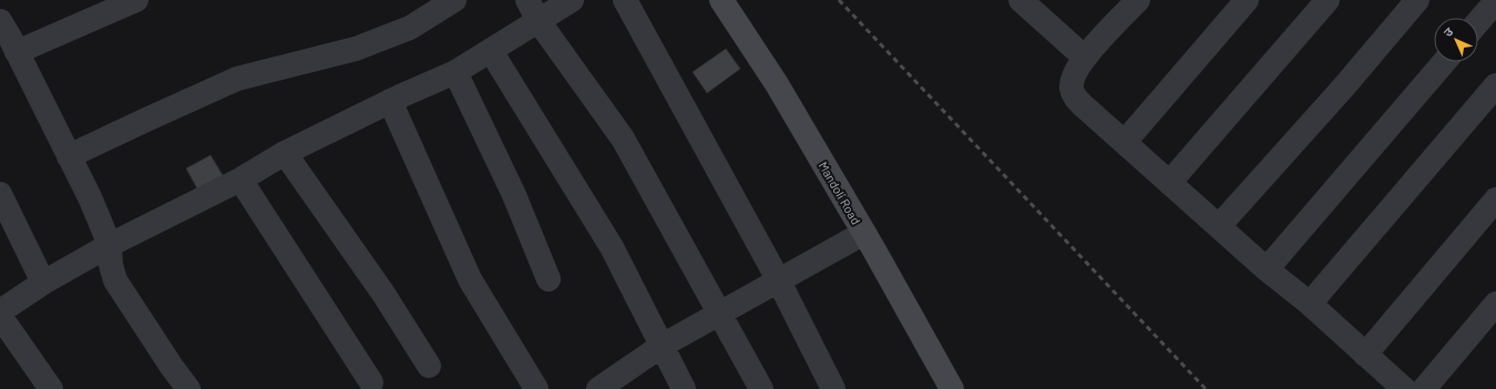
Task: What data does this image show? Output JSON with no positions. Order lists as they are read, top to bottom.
{
  "streets": {
    "street": ["Mandoli Road"]
  },
  "north": "top left"
}
